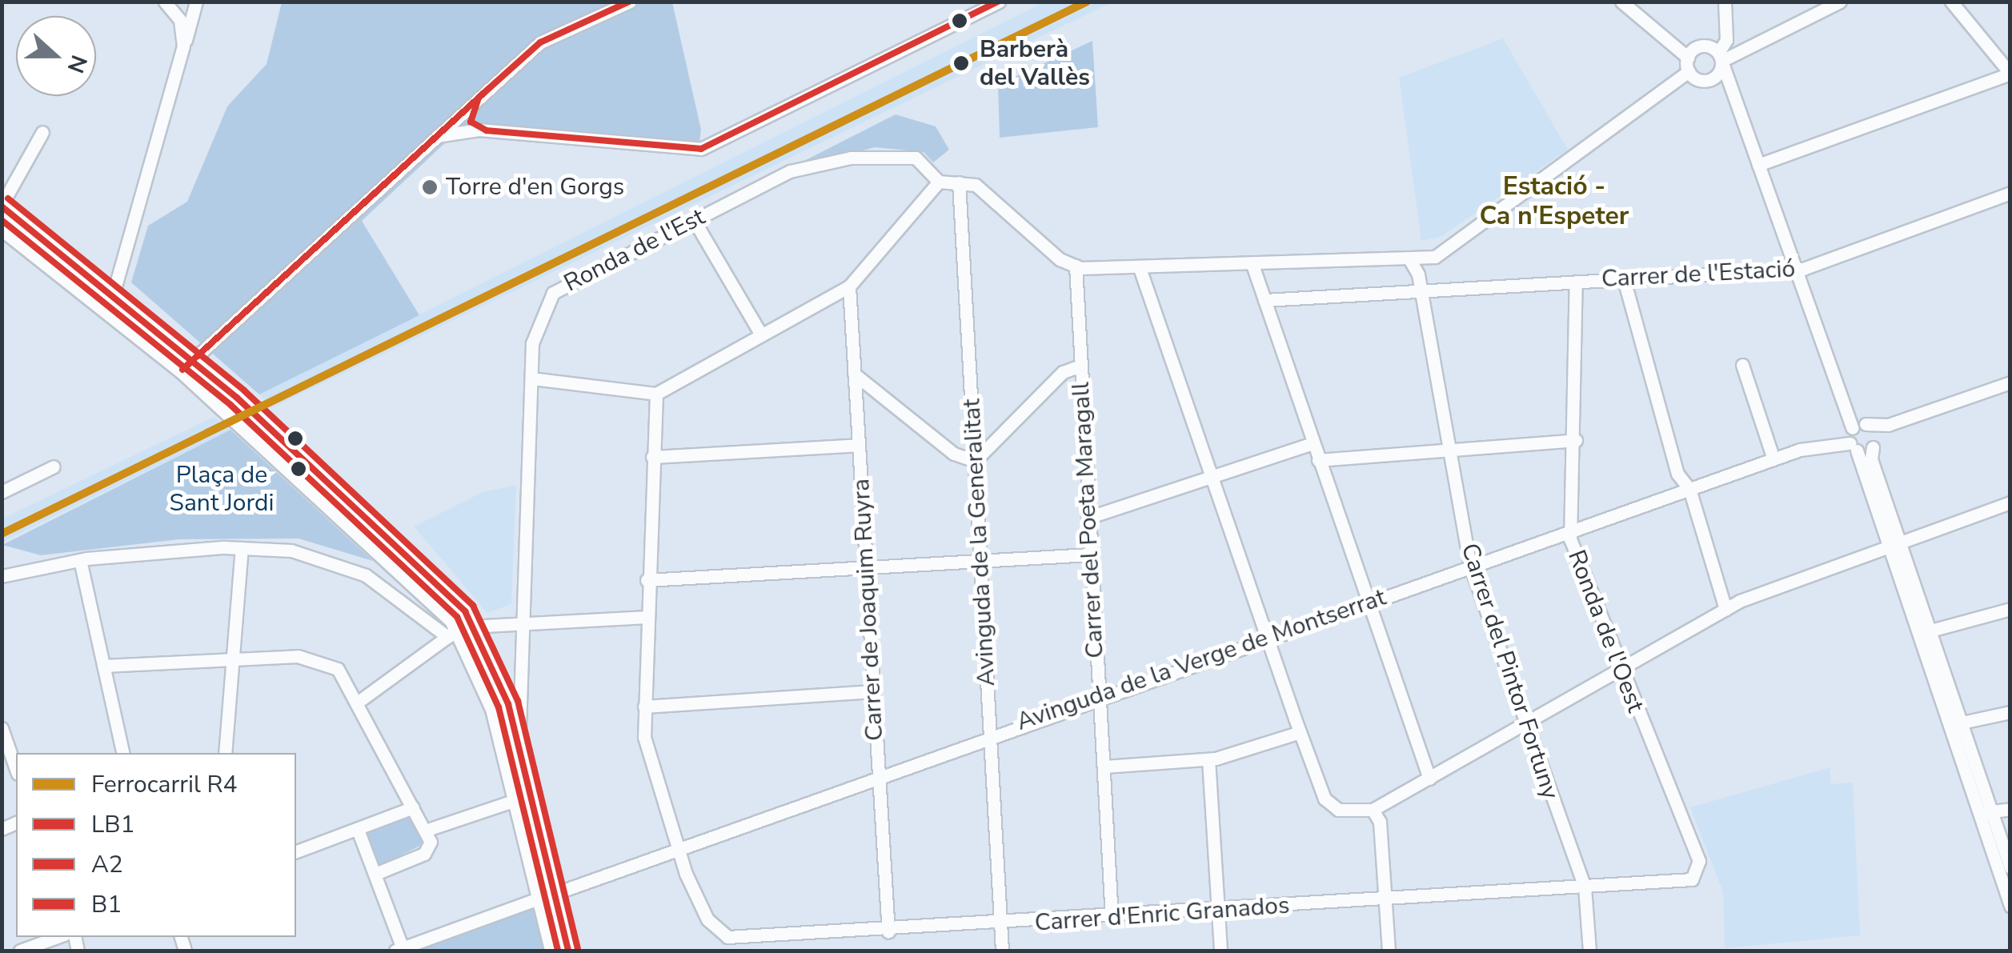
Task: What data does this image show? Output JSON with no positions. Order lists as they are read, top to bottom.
{
  "streets": {
    "street": [
      "Ronda de l'Est",
      "Carrer de l'Estació",
      "Carrer del Poeta Maragall",
      "Avinguda de la Generalitat",
      "Carrer de Joaquim Ruyra",
      "Ronda de l'Oest",
      "Avinguda de la Verge de Montserrat",
      "Carrer del Pintor Fortuny",
      "Carrer d'Enric Granados"
    ]
  },
  "crossings": [
    ["Ronda de l'Est", "Avinguda de la Verge de Montserrat"],
    ["Carrer de l'Estació", "Ronda de l'Oest"],
    ["Carrer de l'Estació", "Carrer del Pintor Fortuny"],
    ["Carrer del Poeta Maragall", "Avinguda de la Verge de Montserrat"],
    ["Carrer del Poeta Maragall", "Carrer d'Enric Granados"],
    ["Avinguda de la Generalitat", "Avinguda de la Verge de Montserrat"],
    ["Avinguda de la Generalitat", "Carrer d'Enric Granados"],
    ["Carrer de Joaquim Ruyra", "Avinguda de la Verge de Montserrat"],
    ["Carrer de Joaquim Ruyra", "Carrer d'Enric Granados"],
    ["Ronda de l'Oest", "Avinguda de la Verge de Montserrat"],
    ["Ronda de l'Oest", "Carrer d'Enric Granados"],
    ["Avinguda de la Verge de Montserrat", "Carrer del Pintor Fortuny"],
    ["Avinguda de la Verge de Montserrat", "Carrer d'Enric Granados"],
    ["Carrer del Pintor Fortuny", "Carrer d'Enric Granados"]
  ],
  "districts": ["Estació - Ca n'Espeter"],
  "parks": ["Plaça de Sant Jordi"],
  "places": ["Barberà del Vallès", "Torre d'en Gorgs"],
  "lines": [
    "rail line R4",
    "transit line LB1",
    "transit line B1",
    "transit line A2"
  ],
  "legend": [
    "Ferrocarril R4",
    "LB1",
    "A2",
    "B1"
  ],
  "north": "right"
}
